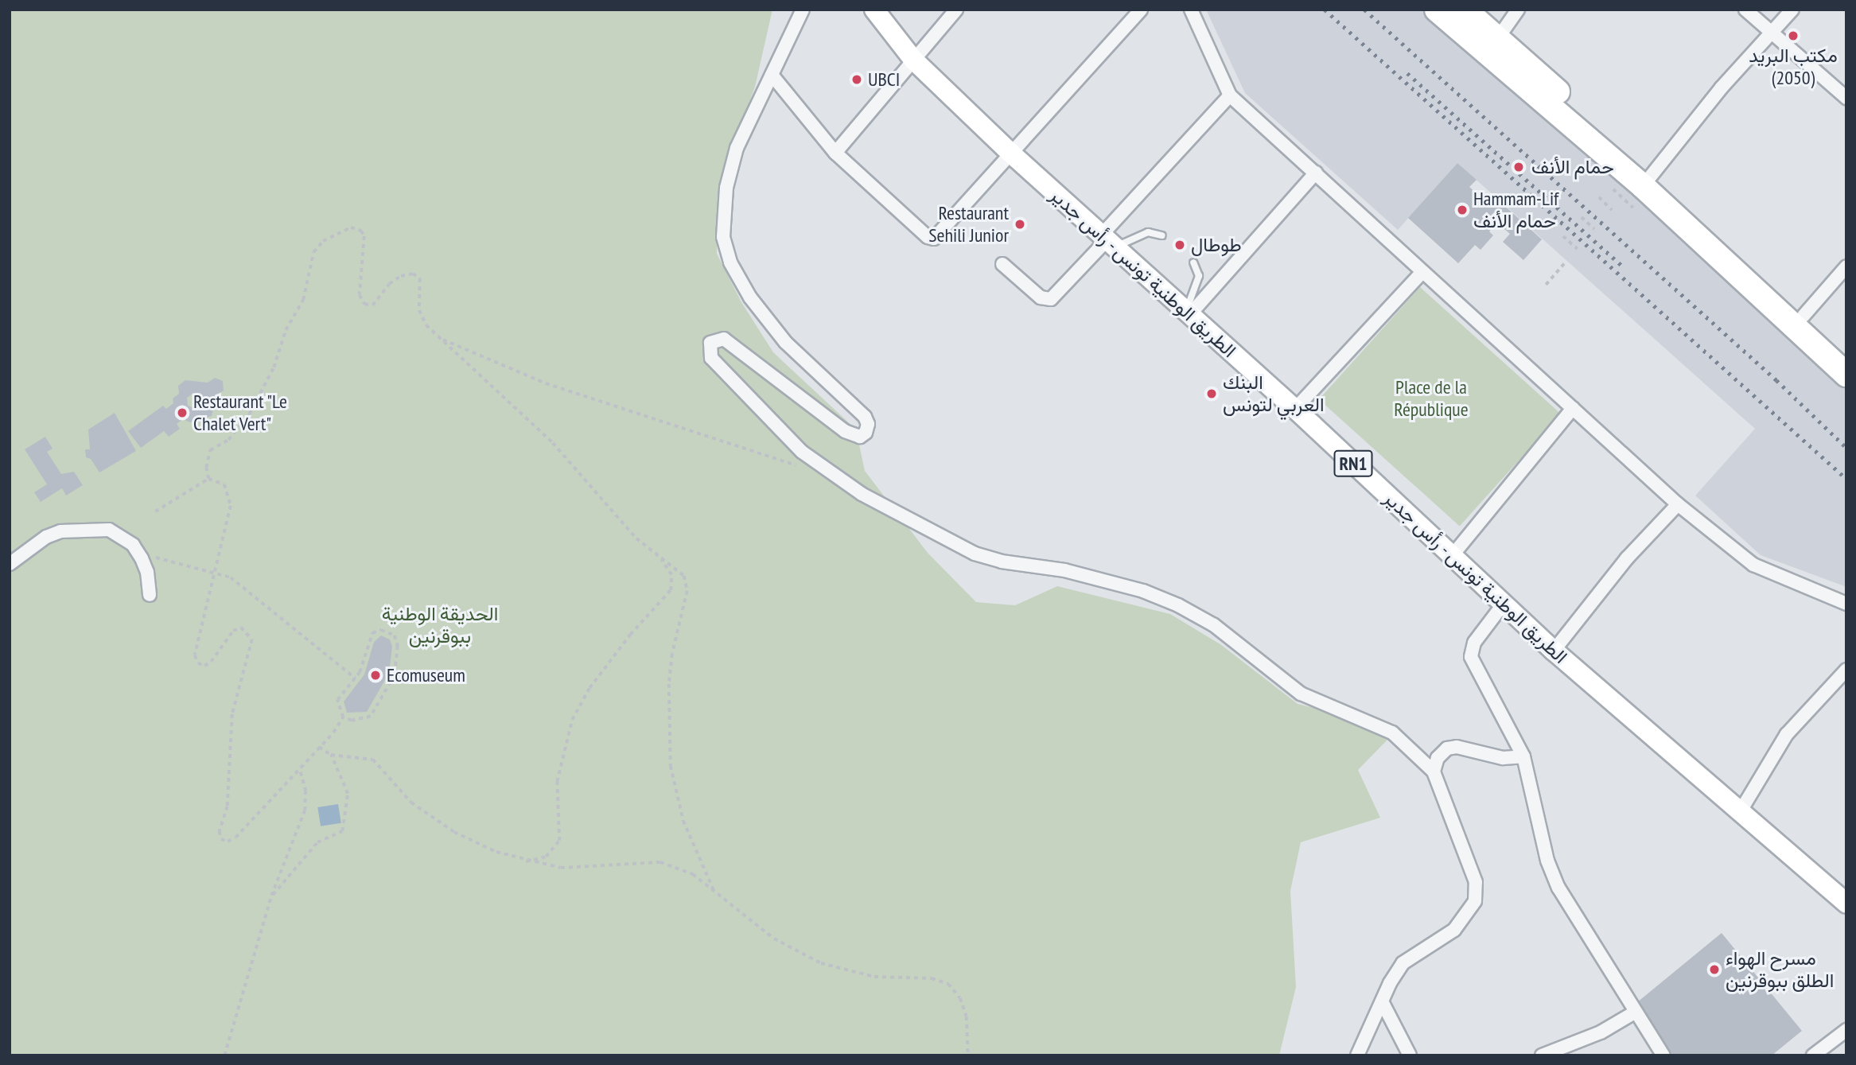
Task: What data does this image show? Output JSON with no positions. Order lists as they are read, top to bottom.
{
  "streets": {
    "main road": ["الطريق الوطنية تونس - رأس جدير", "RN1"]
  },
  "parks": ["Place de la République", "الحديقة الوطنية ببوقرنين"],
  "places": [
    "مكتب البريد (2050)",
    "UBCI",
    "حمام الأنف",
    "Hammam-Lif حمام الأنف",
    "Restaurant Sehili Junior",
    "طوطال",
    "البنك العربي لتونس",
    "Restaurant \"Le Chalet Vert\"",
    "Ecomuseum",
    "مسرح الهواء الطلق ببوقرنين"
  ]
}
